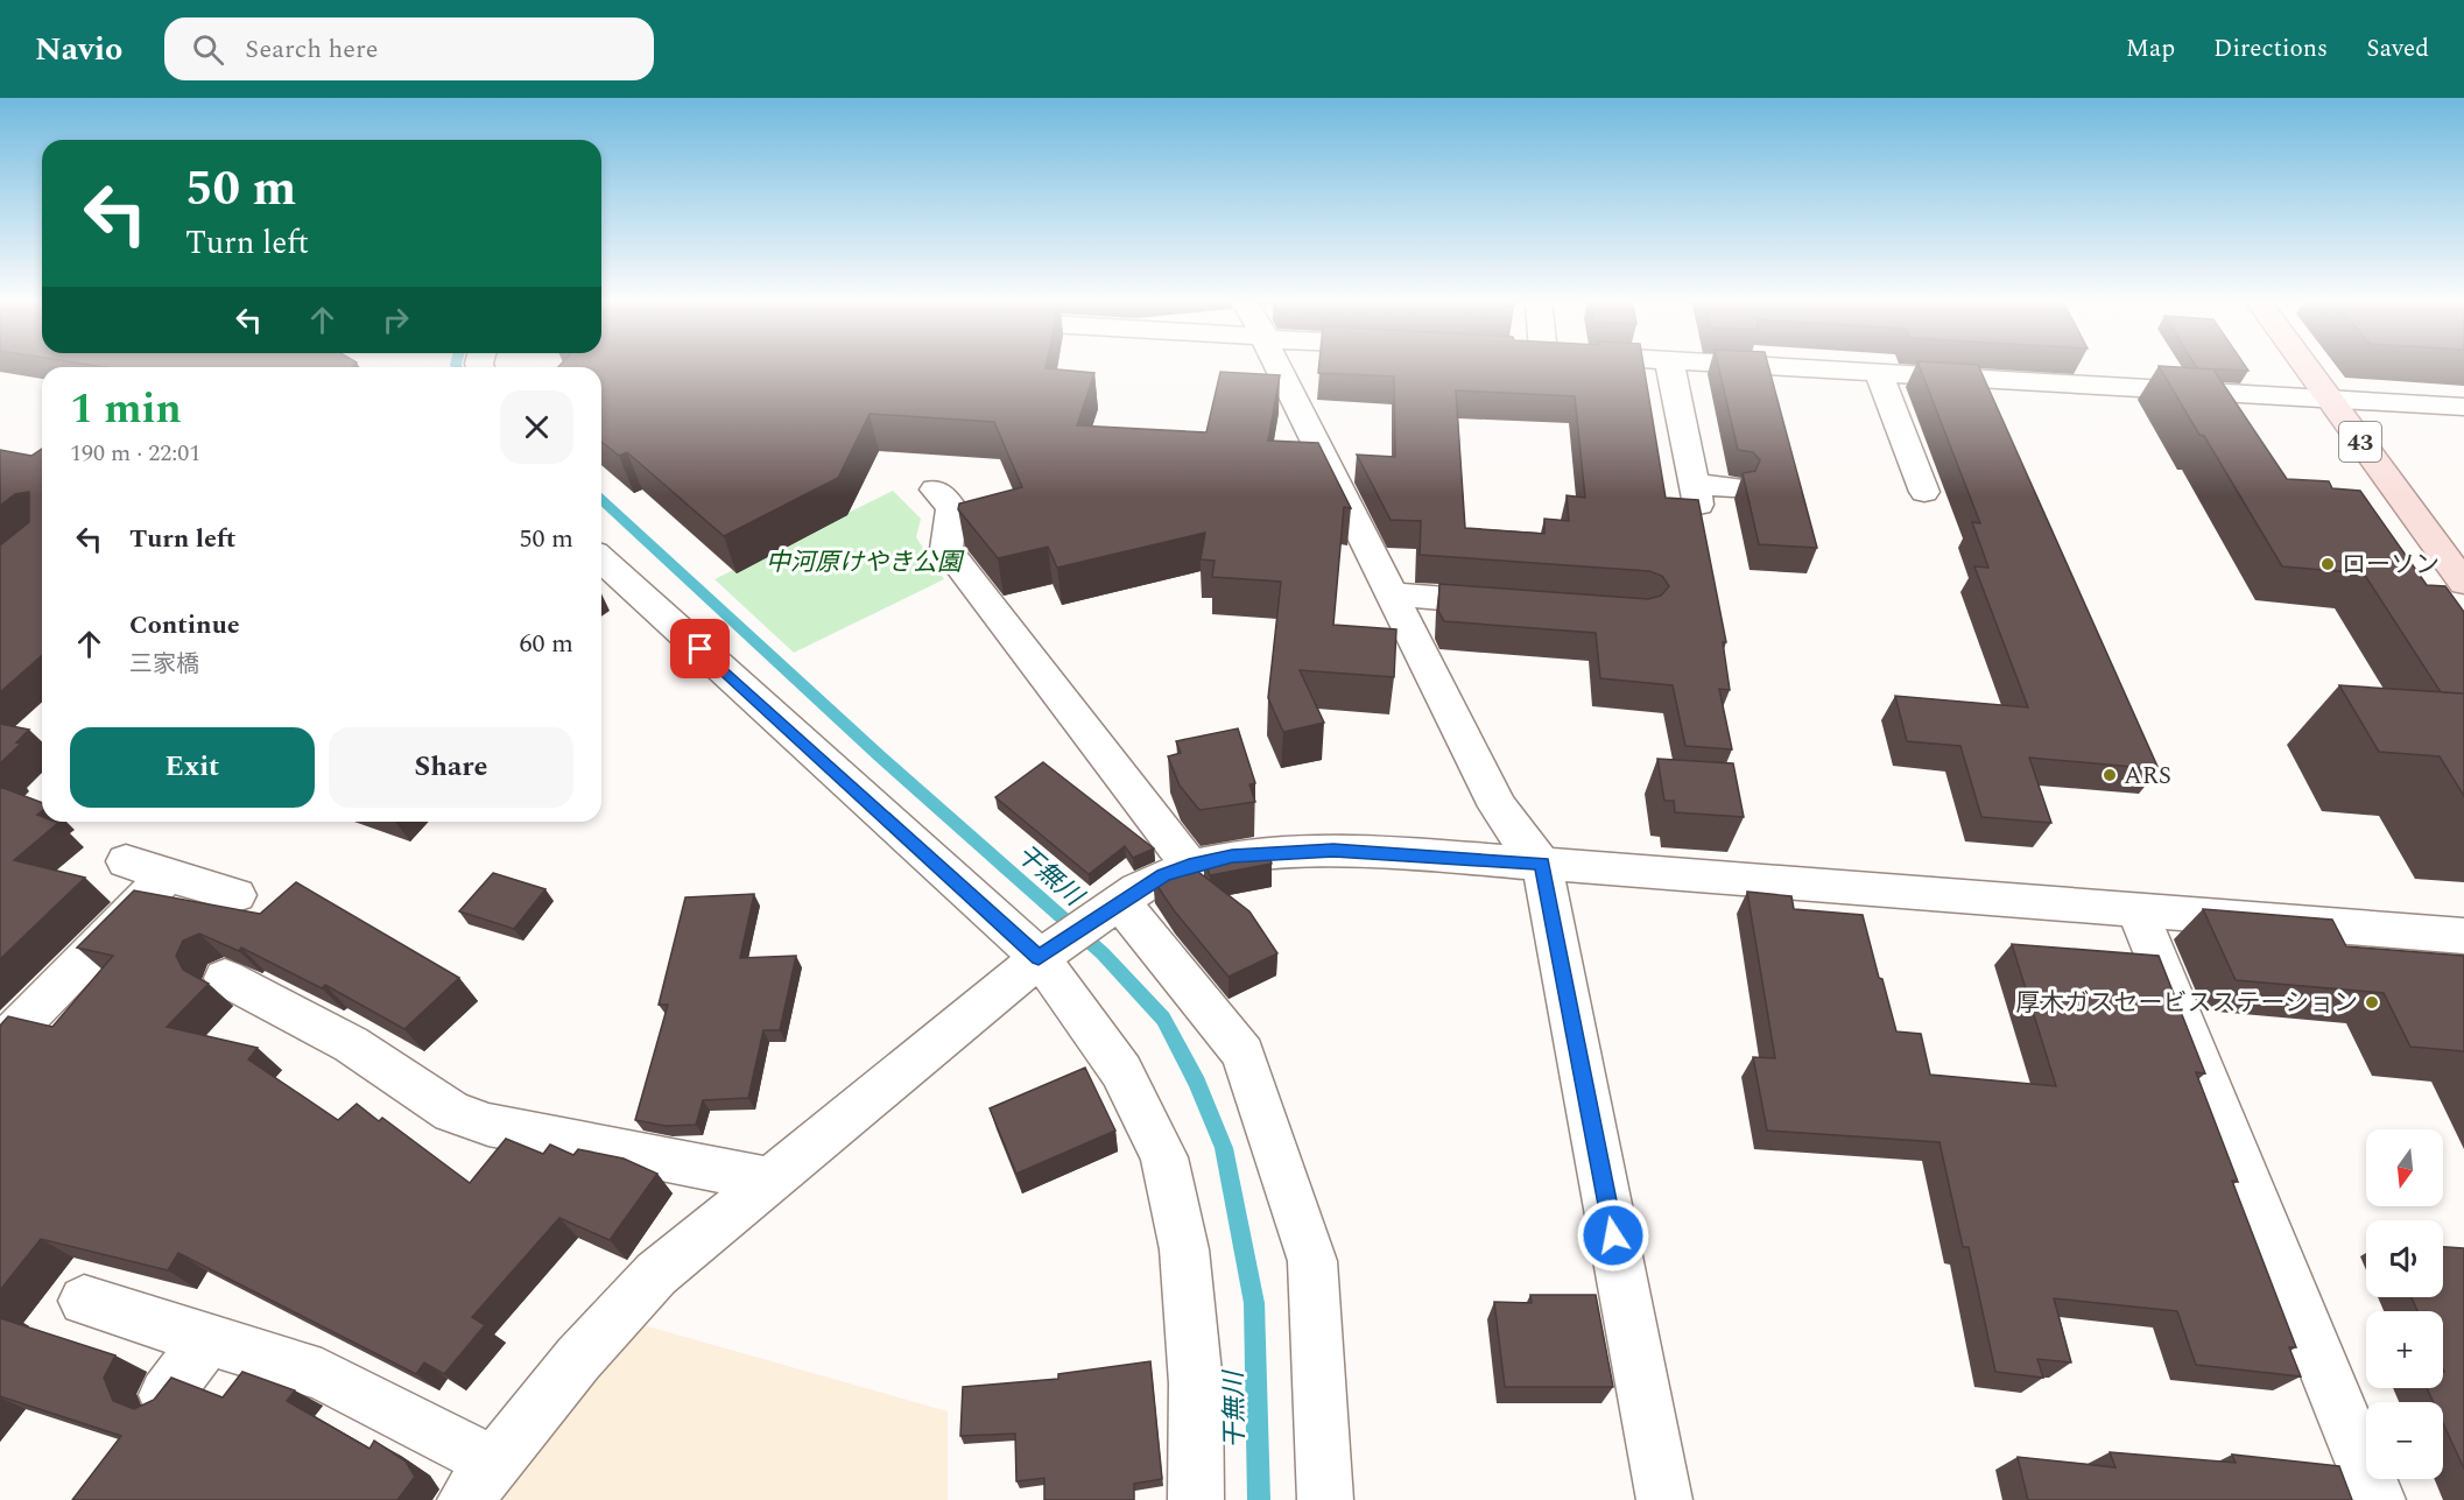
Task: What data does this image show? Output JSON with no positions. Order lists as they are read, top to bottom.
{
  "streets": {
    "main road": ["43"]
  },
  "water": ["干無川"],
  "parks": ["中河原けやき公園"],
  "places": ["ローソン", "ARS", "厚木ガスセービスステーション"],
  "north": "bottom",
  "page": {
    "header": "Navio",
    "search": "Search here",
    "nav": ["Map", "Directions", "Saved"],
    "turn": ["50 m", "Turn left"],
    "heading": ["1 min", "190 m · 22:01"],
    "list": [
      {
        "name": "Turn left",
        "value": "50 m"
      },
      {
        "name": "Continue",
        "note": "三家橋",
        "value": "60 m"
      }
    ],
    "buttons": ["Exit", "Share"],
    "map_buttons": ["+", "−"]
  }
}
